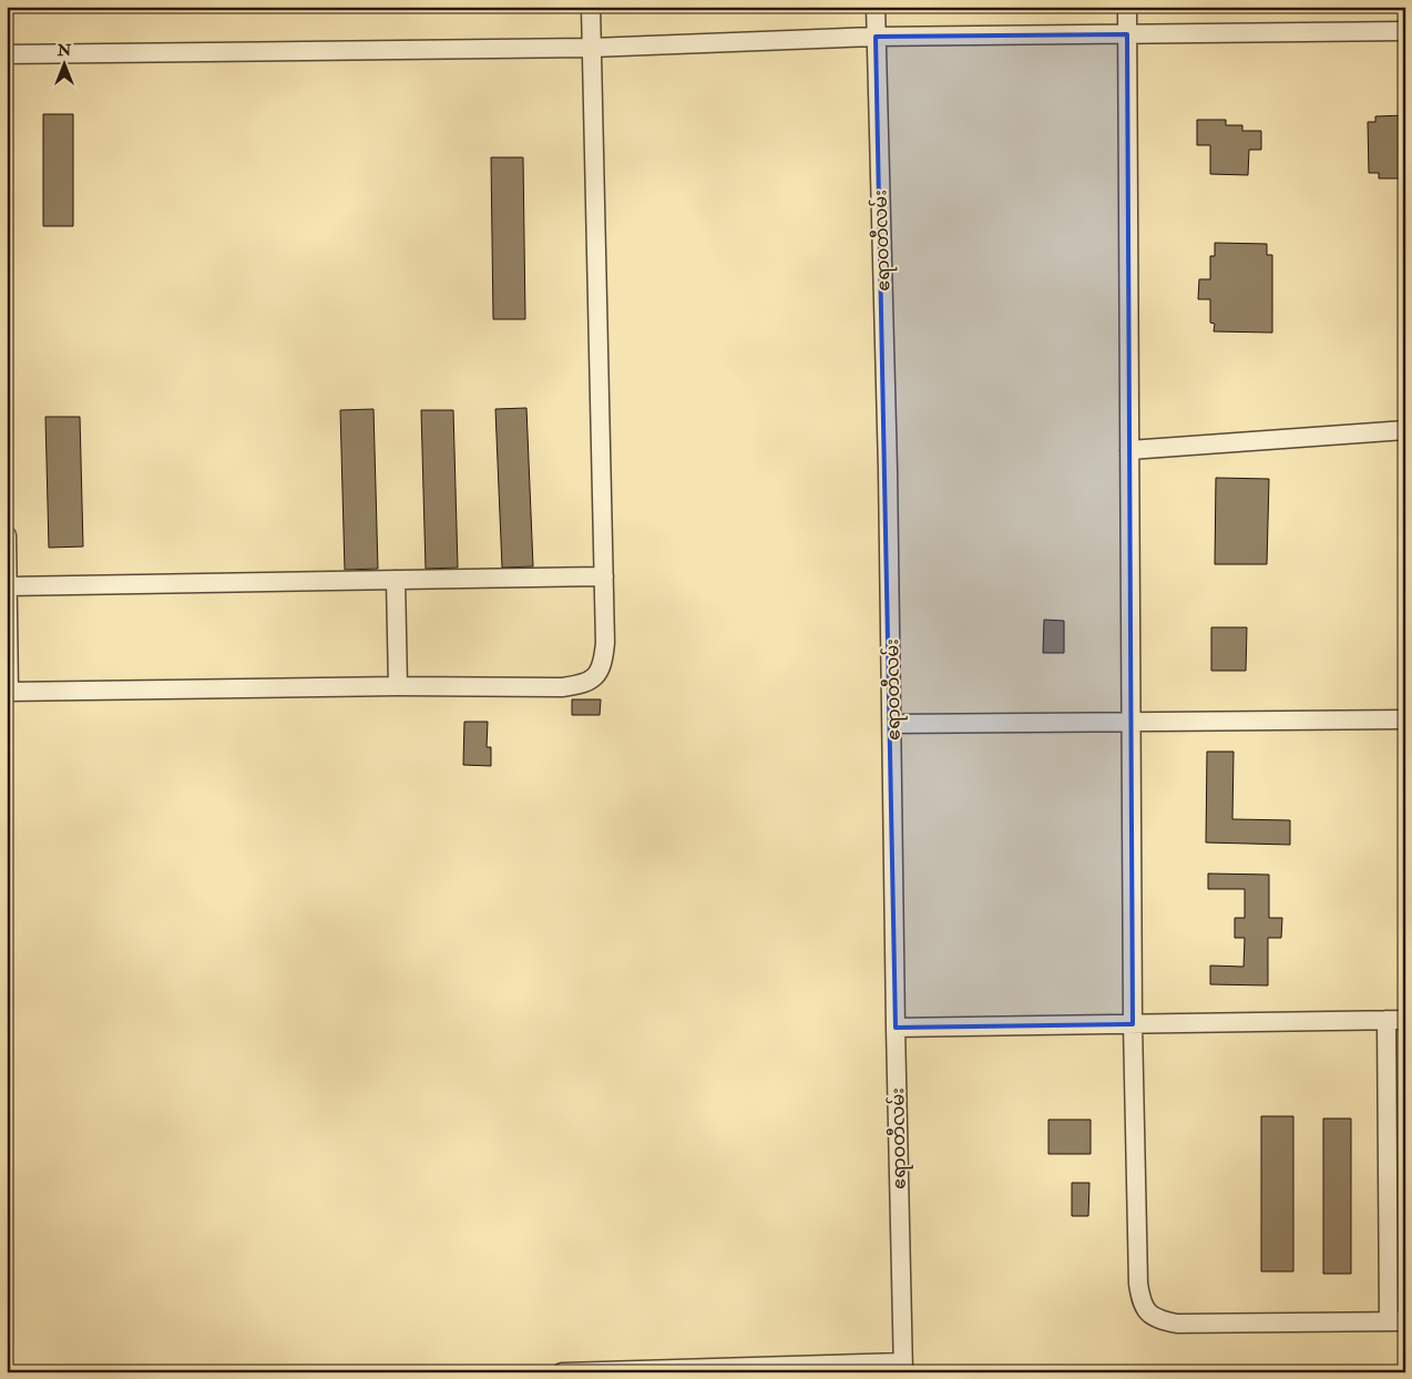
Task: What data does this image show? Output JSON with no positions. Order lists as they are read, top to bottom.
{
  "streets": {
    "street": ["ဧရာဝတီလမ်း"]
  },
  "north": "top"
}
